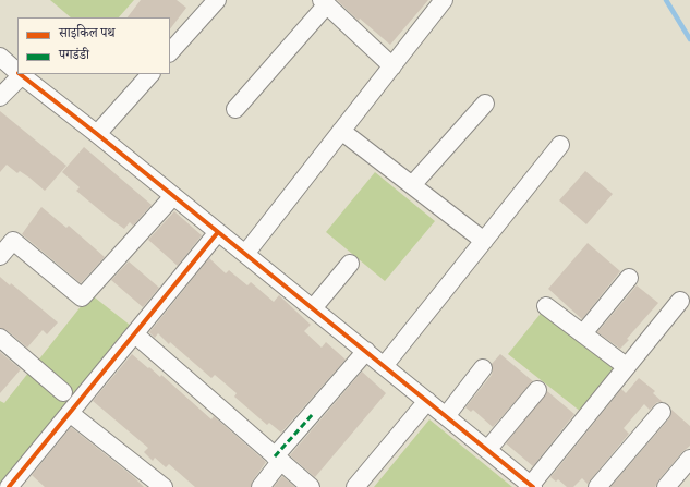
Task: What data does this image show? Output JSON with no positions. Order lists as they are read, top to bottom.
{
  "legend": ["साइकिल पथ", "पगडंडी"]
}
